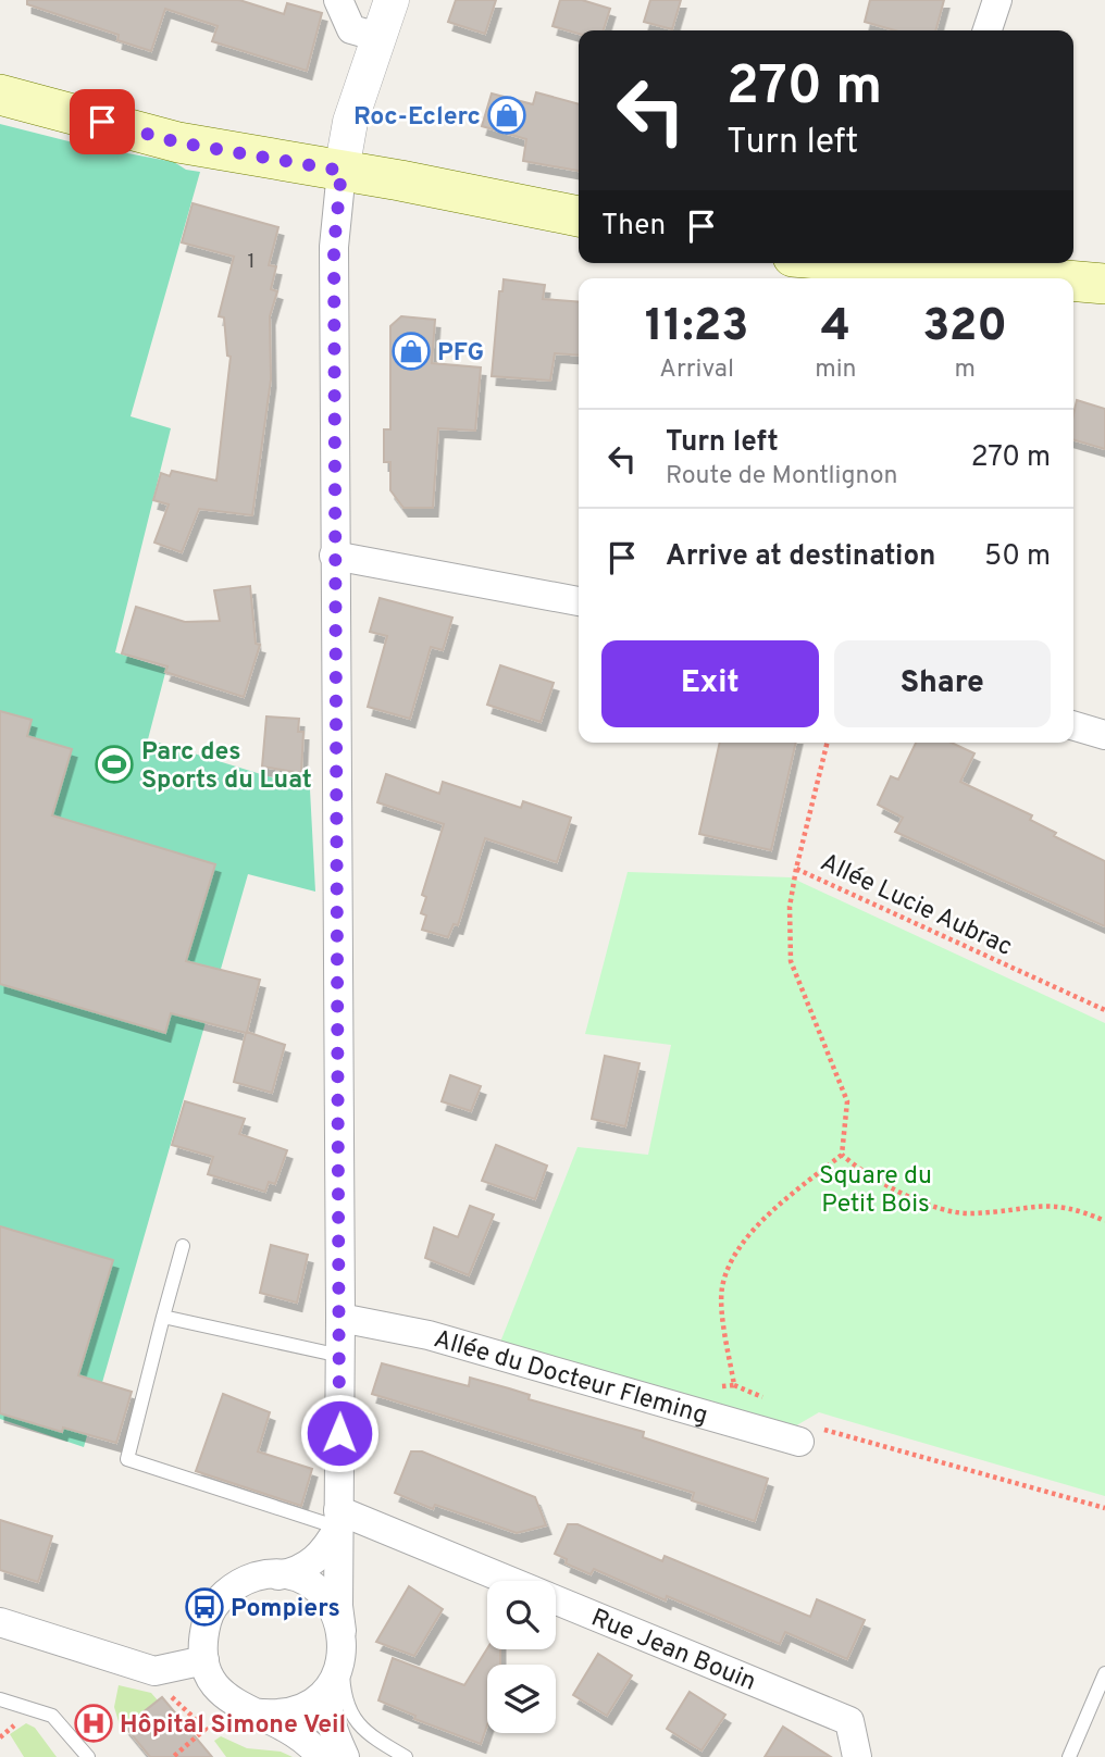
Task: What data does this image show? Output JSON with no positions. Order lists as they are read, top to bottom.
{
  "streets": {
    "street": ["Allée du Docteur Fleming", "Rue Jean Bouin"],
    "path": ["Allée Lucie Aubrac"]
  },
  "parks": ["Square du Petit Bois"],
  "places": {
    "shop": ["Roc-Eclerc", "PFG"],
    "sports": ["Parc des Sports du Luat"],
    "bus stop": ["Pompiers"],
    "hospital": ["Hôpital Simone Veil"]
  },
  "house_numbers": ["1"],
  "page": {
    "turn": ["270 m", "Turn left"],
    "then": "Then",
    "eta": [
      "11:23",
      "Arrival",
      "4",
      "min",
      "320",
      "m"
    ],
    "list": [
      {
        "name": "Turn left",
        "note": "Route de Montlignon",
        "value": "270 m"
      },
      {
        "name": "Arrive at destination",
        "value": "50 m"
      }
    ],
    "buttons": ["Exit", "Share"]
  }
}
